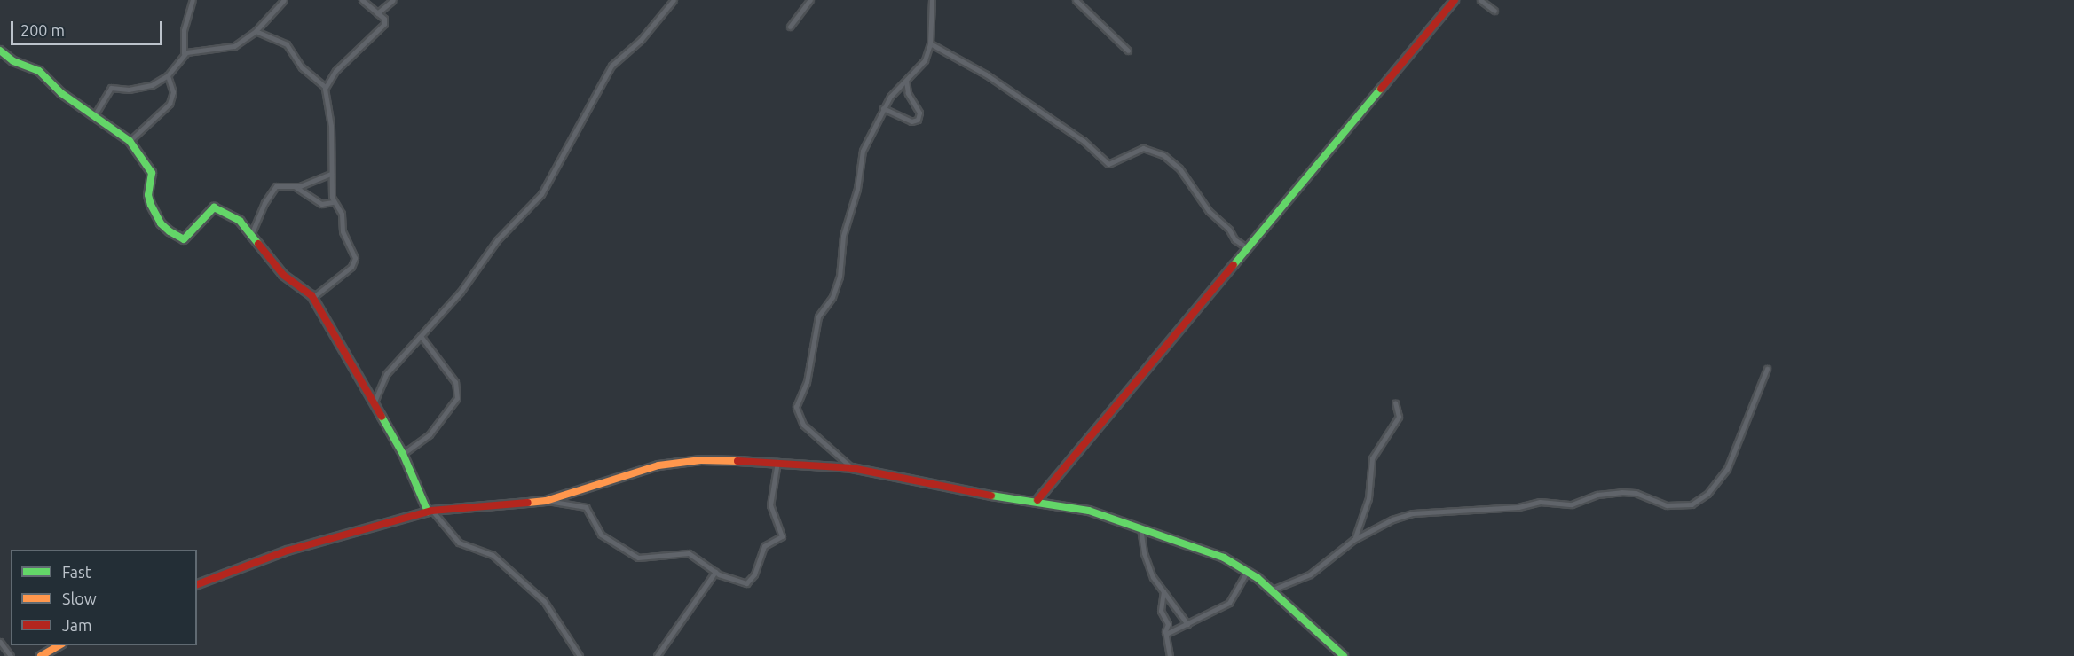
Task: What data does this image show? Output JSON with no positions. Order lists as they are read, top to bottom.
{
  "legend": ["Fast", "Slow", "Jam"],
  "scale_bar": "200 m"
}
